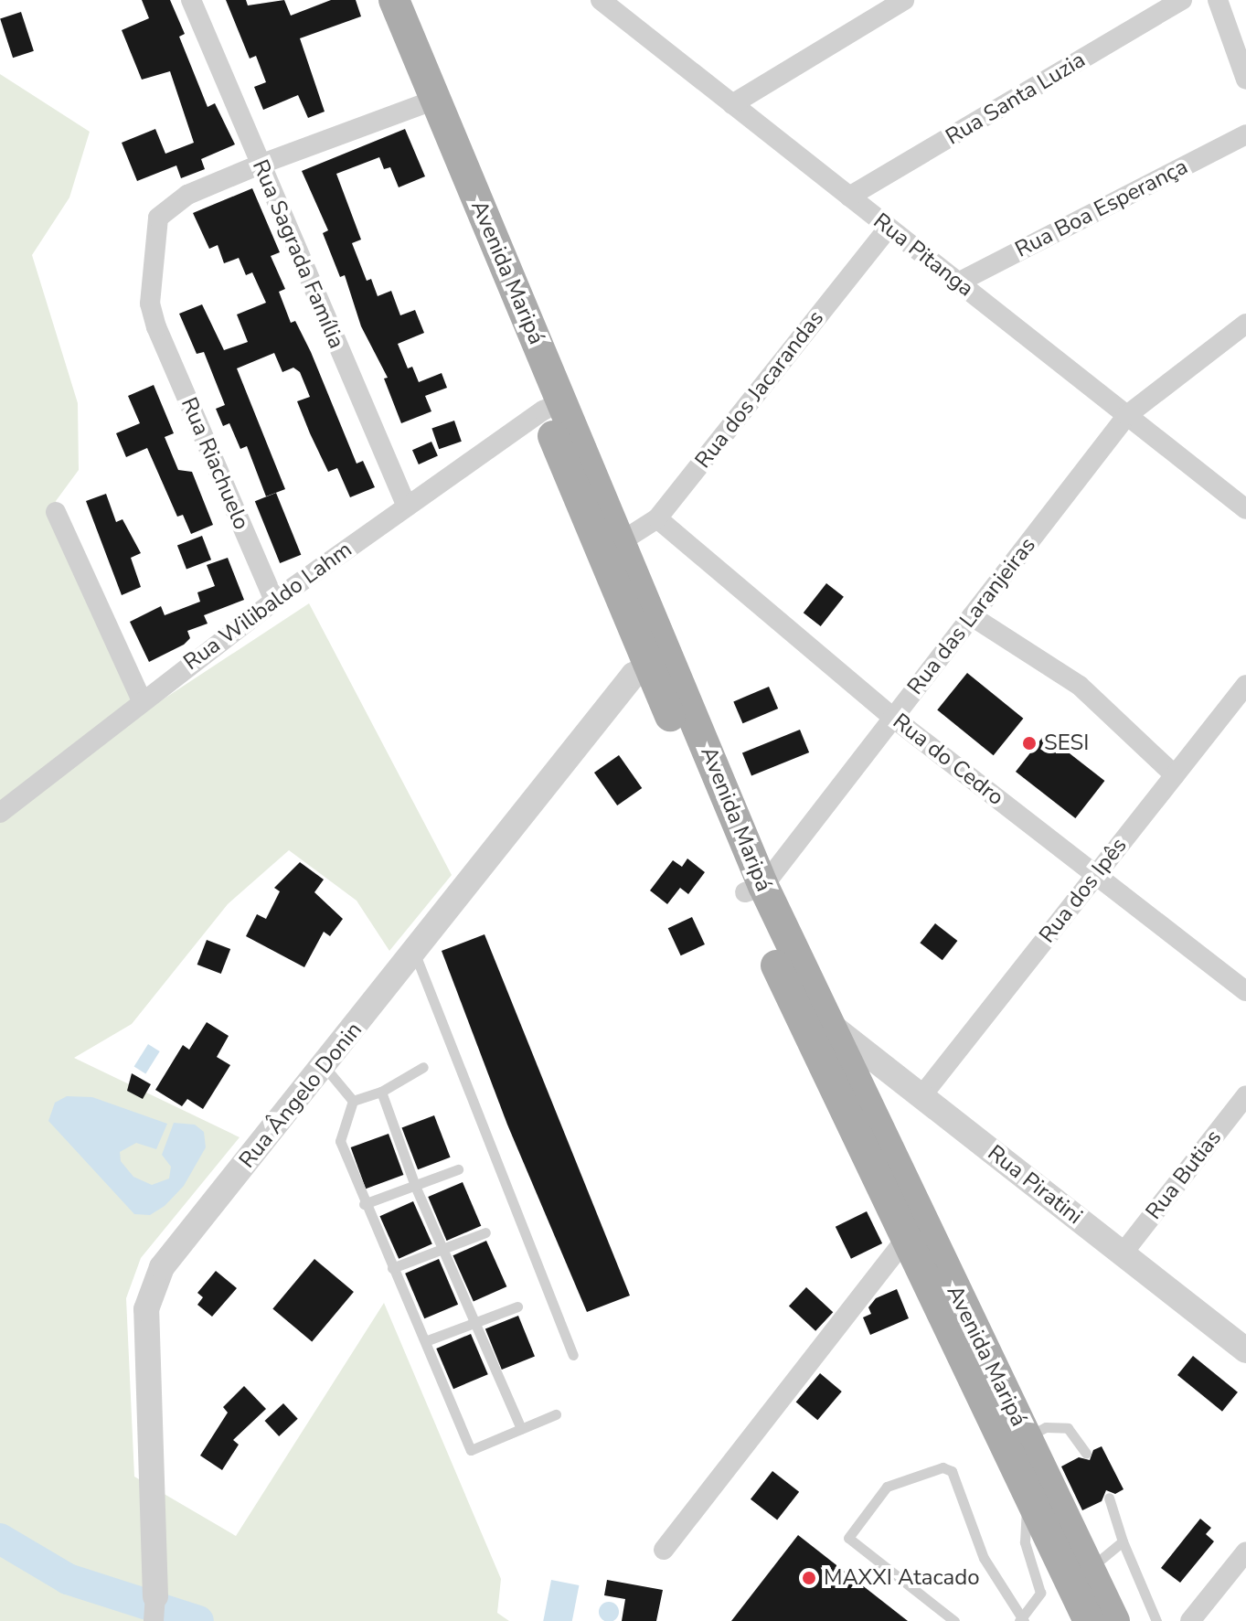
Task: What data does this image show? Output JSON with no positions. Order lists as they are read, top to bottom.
{
  "streets": {
    "main road": ["Avenida Maripá"],
    "street": [
      "Rua Santa Luzia",
      "Rua Boa Esperança",
      "Rua Sagrada Família",
      "Rua Pitanga",
      "Rua dos Jacarandas",
      "Rua Riachuelo",
      "Rua Wilibaldo Lahm",
      "Rua das Laranjeiras",
      "Rua do Cedro",
      "Rua dos Ipês",
      "Rua Ângelo Donin",
      "Rua Butias",
      "Rua Piratini"
    ]
  },
  "crossings": [
    ["Rua Santa Luzia", "Rua Pitanga"],
    ["Rua Boa Esperança", "Rua Pitanga"],
    ["Rua Sagrada Família", "Rua Riachuelo"],
    ["Rua Sagrada Família", "Rua Wilibaldo Lahm"],
    ["Rua Pitanga", "Rua dos Jacarandas"],
    ["Rua Pitanga", "Rua das Laranjeiras"],
    ["Avenida Maripá", "Rua dos Jacarandas"],
    ["Avenida Maripá", "Rua Wilibaldo Lahm"],
    ["Avenida Maripá", "Rua das Laranjeiras"],
    ["Avenida Maripá", "Rua Ângelo Donin"],
    ["Avenida Maripá", "Rua Piratini"],
    ["Rua dos Jacarandas", "Rua do Cedro"],
    ["Rua Riachuelo", "Rua Wilibaldo Lahm"],
    ["Rua das Laranjeiras", "Rua do Cedro"],
    ["Rua do Cedro", "Rua dos Ipês"],
    ["Rua dos Ipês", "Rua Piratini"],
    ["Rua Butias", "Rua Piratini"]
  ],
  "places": ["SESI", "MAXXI Atacado"]
}
